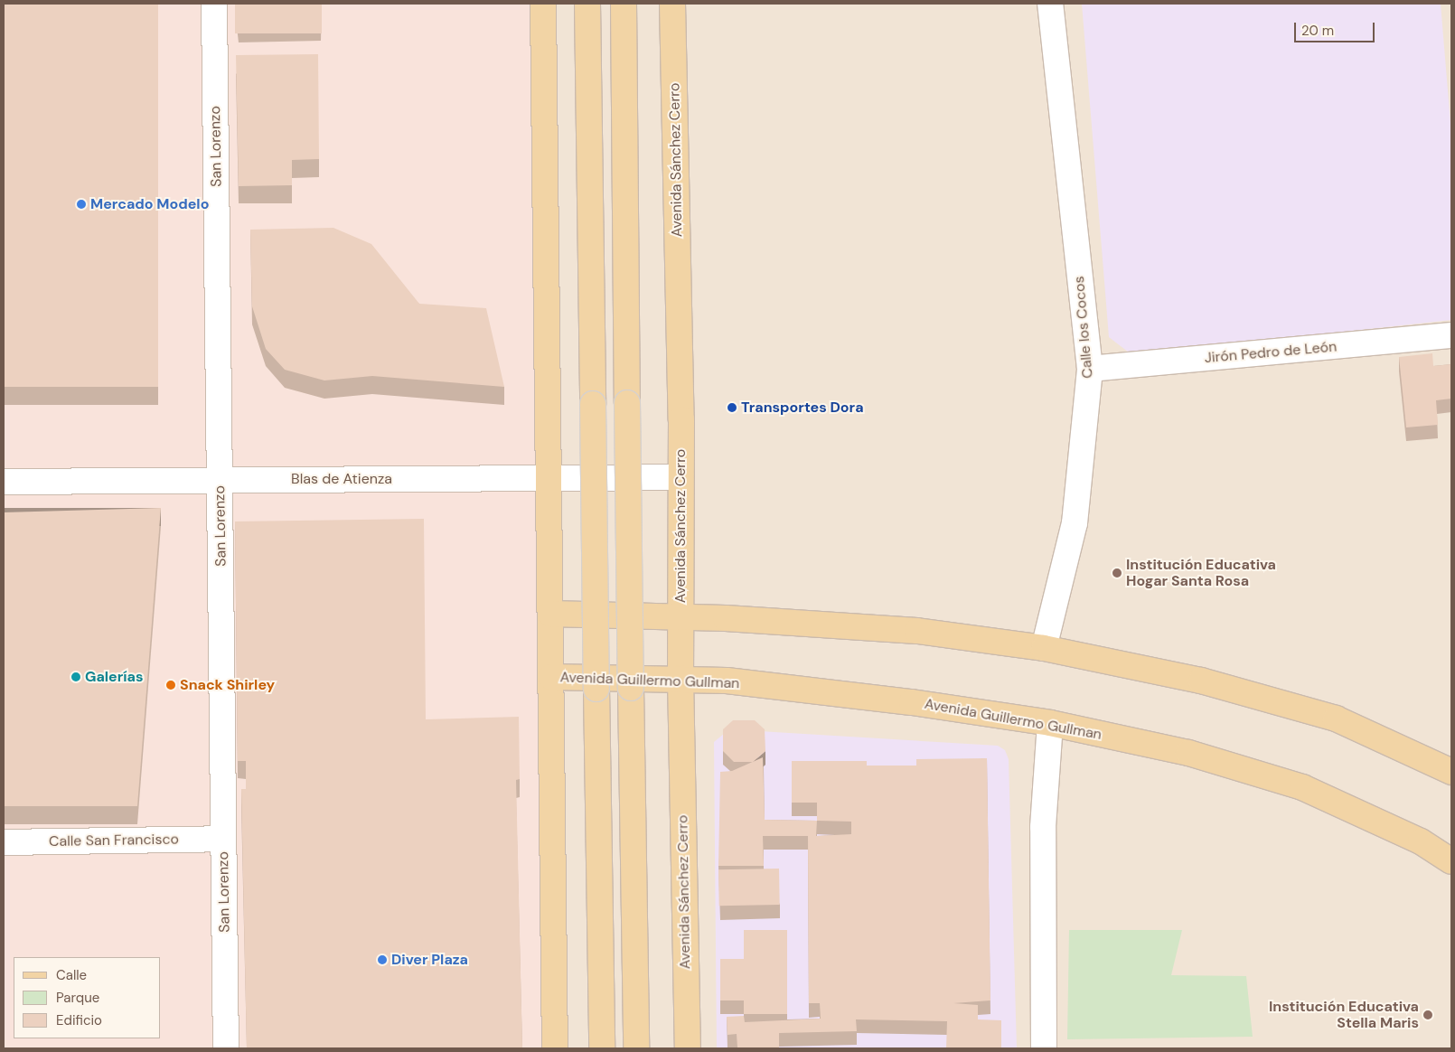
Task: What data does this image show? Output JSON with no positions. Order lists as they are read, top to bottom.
{
  "streets": {
    "main road": ["Avenida Sánchez Cerro", "Avenida Guillermo Gullman"],
    "street": [
      "San Lorenzo",
      "Calle los Cocos",
      "Jirón Pedro de León",
      "Blas de Atienza",
      "Calle San Francisco"
    ]
  },
  "crossings": [
    ["San Lorenzo", "Blas de Atienza"],
    ["San Lorenzo", "Calle San Francisco"],
    ["Avenida Sánchez Cerro", "Blas de Atienza"],
    ["Avenida Sánchez Cerro", "Avenida Guillermo Gullman"],
    ["Calle los Cocos", "Jirón Pedro de León"]
  ],
  "places": [
    "Mercado Modelo",
    "Transportes Dora",
    "Institución Educativa Hogar Santa Rosa",
    "Galerías",
    "Snack Shirley",
    "Diver Plaza",
    "Institución Educativa Stella Maris"
  ],
  "legend": ["Calle", "Parque", "Edificio"],
  "scale_bar": "20 m"
}
